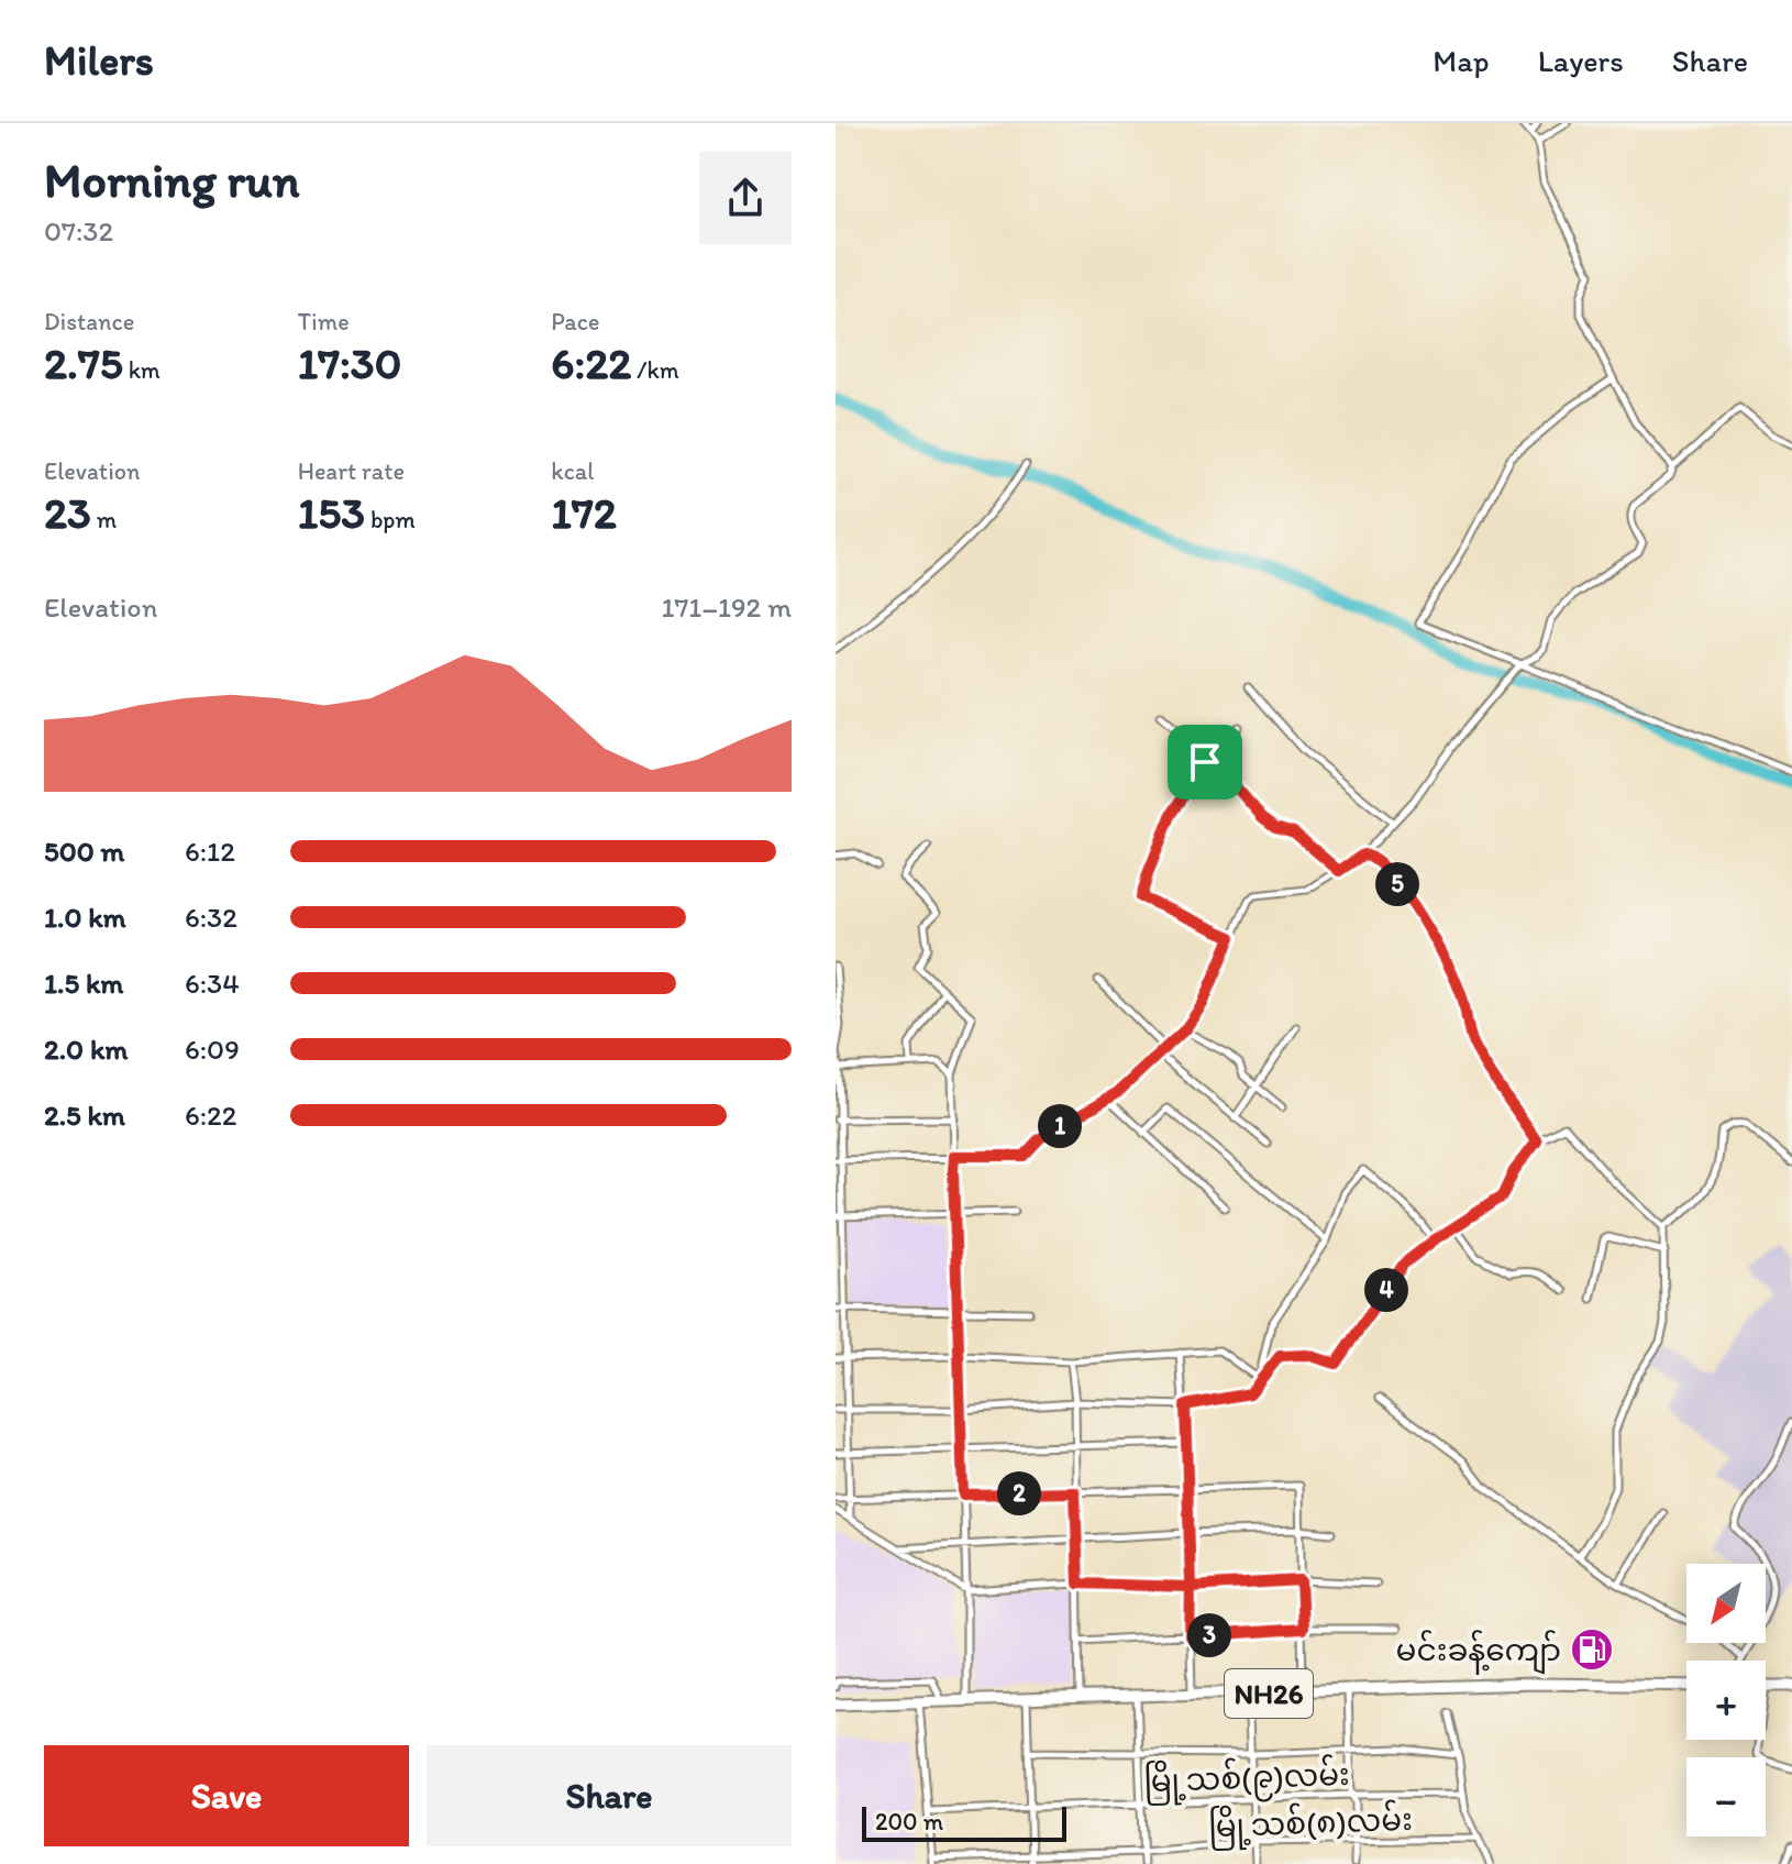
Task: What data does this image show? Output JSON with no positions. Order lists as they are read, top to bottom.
{
  "streets": {
    "highway": ["NH26"],
    "street": ["မြို့သစ်(၉)လမ်း", "မြို့သစ်(၈)လမ်း"]
  },
  "places": {
    "fuel station": ["မင်းခန့်ကျော်"]
  },
  "scale_bar": "200 m",
  "north": "bottom left",
  "page": {
    "header": "Milers",
    "nav": ["Map", "Layers", "Share"],
    "heading": ["Morning run", "07:32"],
    "stats": [
      ["Distance", "2.75 km"],
      ["Time", "17:30"],
      ["Pace", "6:22 /km"],
      ["Elevation", "23 m"],
      ["Heart rate", "153 bpm"],
      ["kcal", "172"]
    ],
    "chart": ["Elevation", "171–192 m"],
    "list": [
      {
        "name": "500 m",
        "note": "6:12"
      },
      {
        "name": "1.0 km",
        "note": "6:32"
      },
      {
        "name": "1.5 km",
        "note": "6:34"
      },
      {
        "name": "2.0 km",
        "note": "6:09"
      },
      {
        "name": "2.5 km",
        "note": "6:22"
      }
    ],
    "pins": [
      "5",
      "1",
      "4",
      "2",
      "3"
    ],
    "map_buttons": ["+", "−"],
    "buttons": ["Save", "Share"],
    "scale": "200 m"
  }
}
